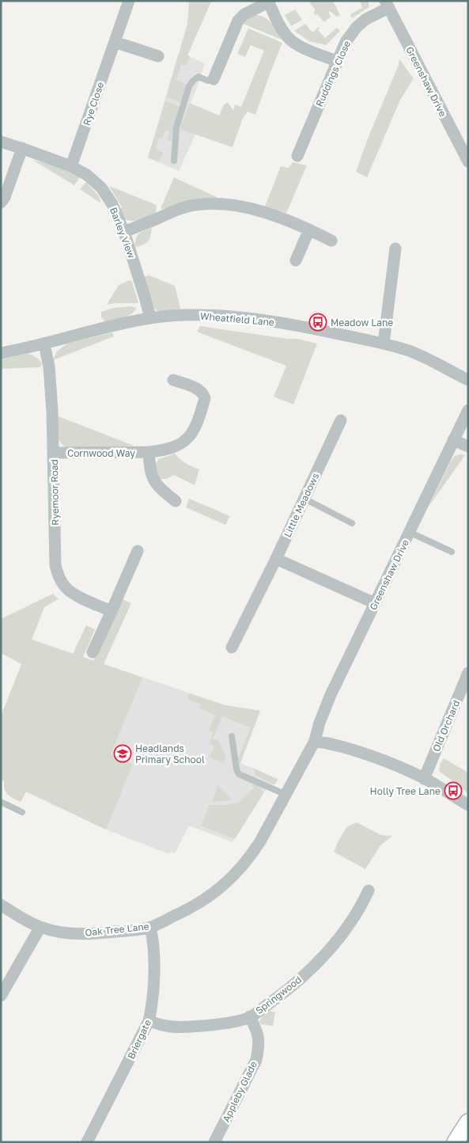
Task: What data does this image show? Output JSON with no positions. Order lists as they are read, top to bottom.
{
  "streets": {
    "street": [
      "Ruddings Close",
      "Greenshaw Drive",
      "Rye Close",
      "Barley View",
      "Wheatfield Lane",
      "Cornwood Way",
      "Ryemoor Road",
      "Little Meadows",
      "Old Orchard",
      "Oak Tree Lane",
      "Springwood",
      "Briergate",
      "Appleby Glade"
    ]
  },
  "crossings": [
    ["Ruddings Close", "Greenshaw Drive"],
    ["Greenshaw Drive", "Oak Tree Lane"],
    ["Rye Close", "Barley View"],
    ["Barley View", "Wheatfield Lane"],
    ["Wheatfield Lane", "Ryemoor Road"],
    ["Cornwood Way", "Ryemoor Road"],
    ["Oak Tree Lane", "Briergate"],
    ["Springwood", "Briergate"],
    ["Springwood", "Appleby Glade"]
  ],
  "places": {
    "bus stop": ["Meadow Lane", "Holly Tree Lane"],
    "school or university": ["Headlands Primary School"]
  }
}
